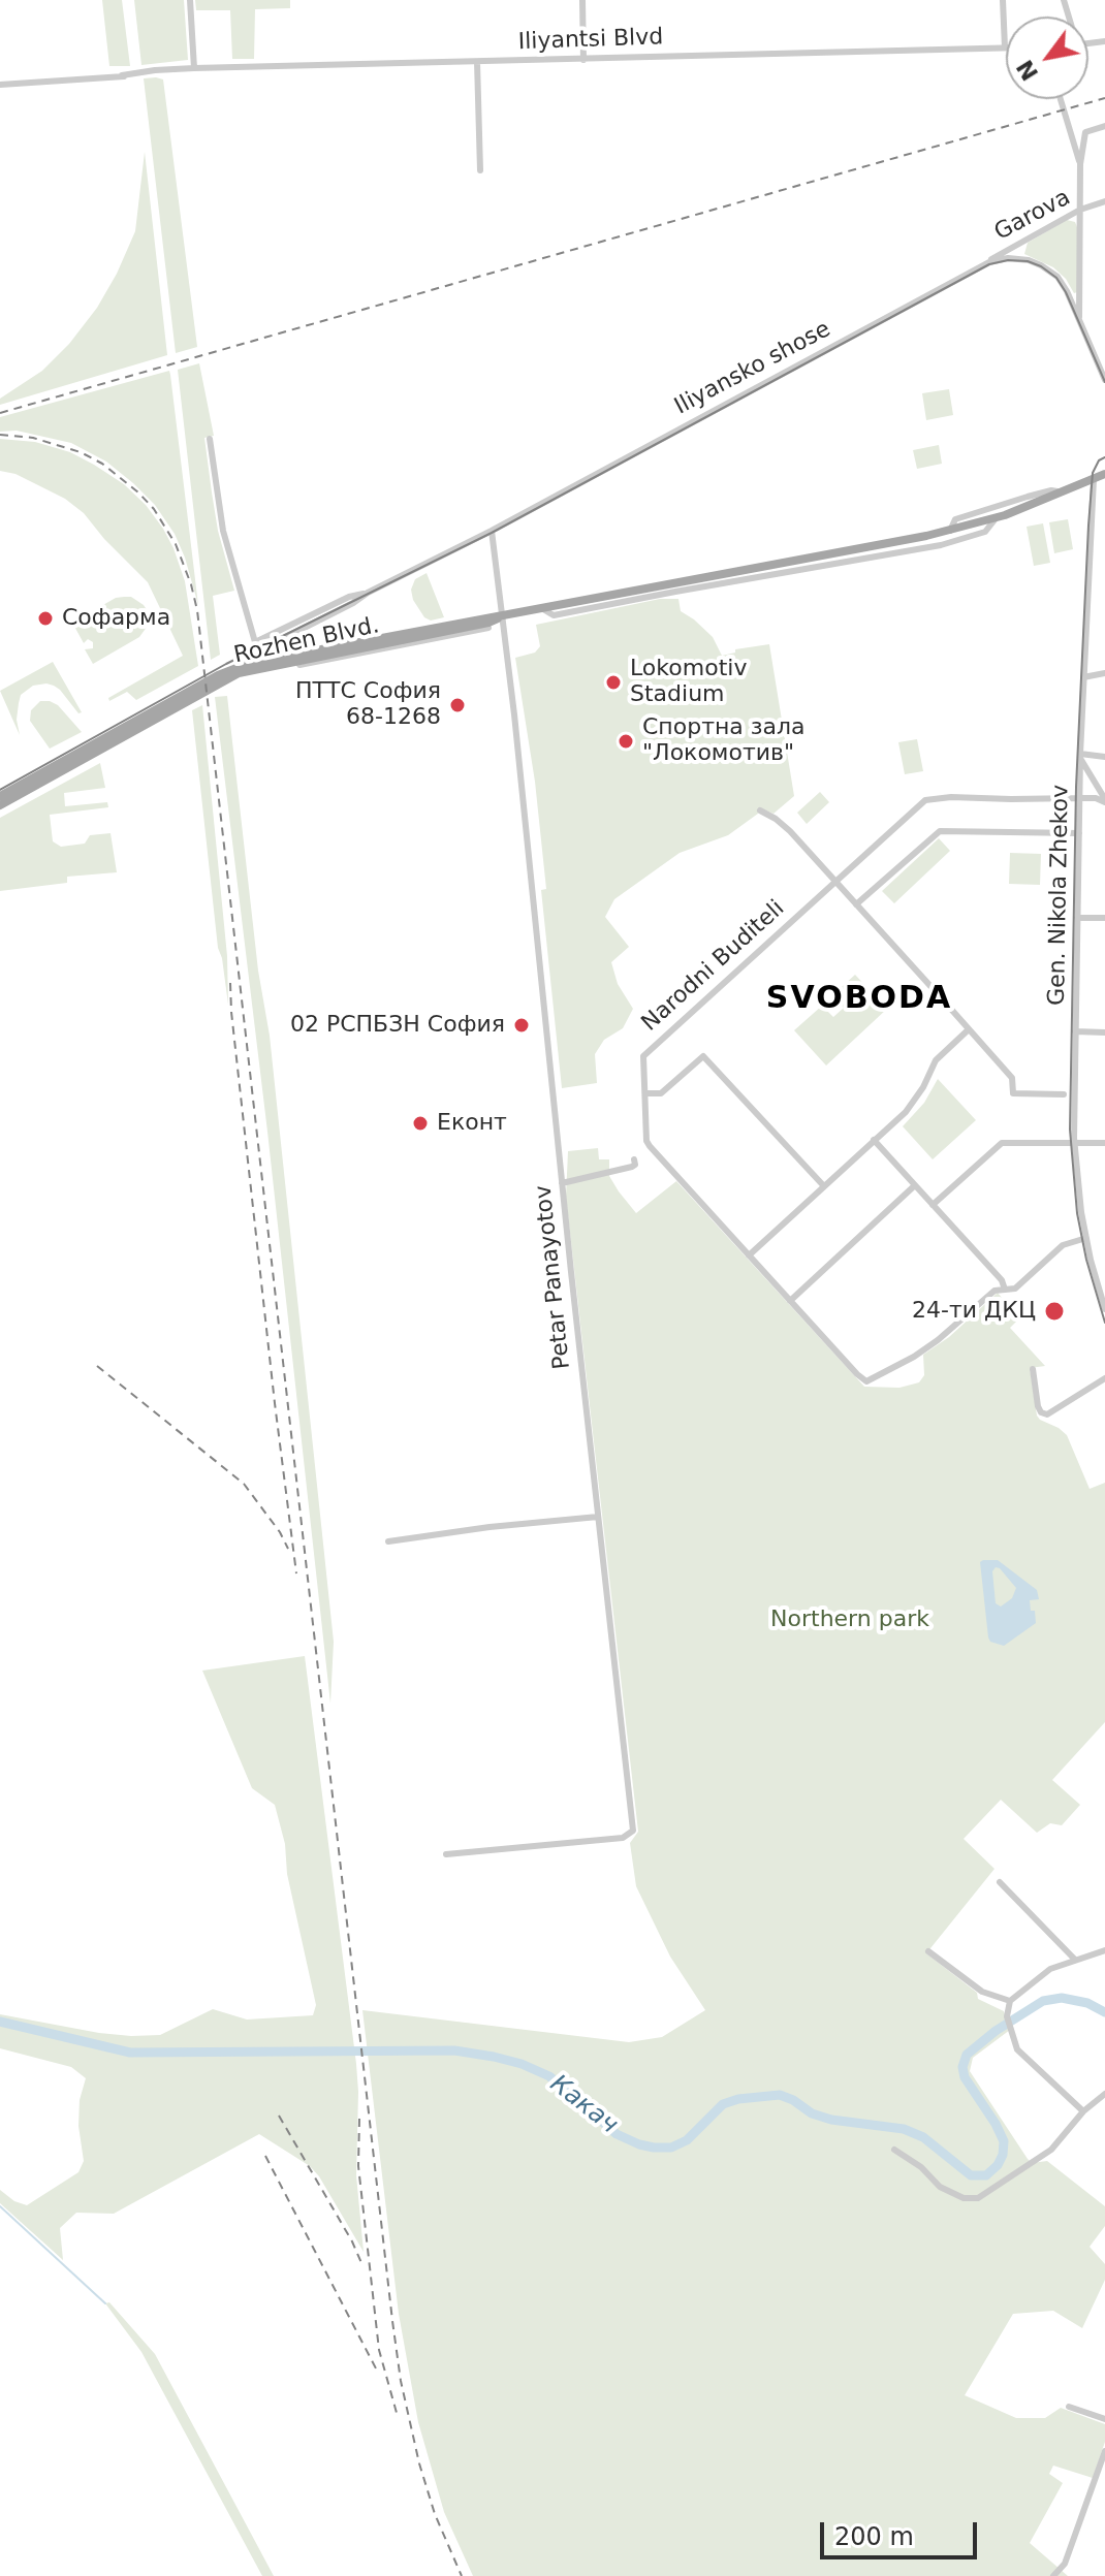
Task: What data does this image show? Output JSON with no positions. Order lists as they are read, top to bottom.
{
  "streets": {
    "main road": ["Rozhen Blvd."],
    "street": [
      "Iliyantsi Blvd",
      "Garova",
      "Iliyansko shose",
      "Gen. Nikola Zhekov",
      "Narodni Buditeli",
      "Petar Panayotov"
    ]
  },
  "crossings": [
    ["Garova", "Iliyansko shose"],
    ["Iliyansko shose", "Rozhen Blvd."],
    ["Iliyansko shose", "Petar Panayotov"],
    ["Rozhen Blvd.", "Gen. Nikola Zhekov"],
    ["Rozhen Blvd.", "Petar Panayotov"],
    ["Gen. Nikola Zhekov", "Narodni Buditeli"]
  ],
  "districts": ["SVOBODA"],
  "water": ["Какач"],
  "parks": ["Northern park"],
  "places": [
    "Софарма",
    "Lokomotiv Stadium",
    "ПТТС София 68-1268",
    "Спортна зала \"Локомотив\"",
    "02 РСПБЗН София",
    "Еконт",
    "24-ти ДКЦ"
  ],
  "scale_bar": "200 m",
  "north": "bottom left"
}
